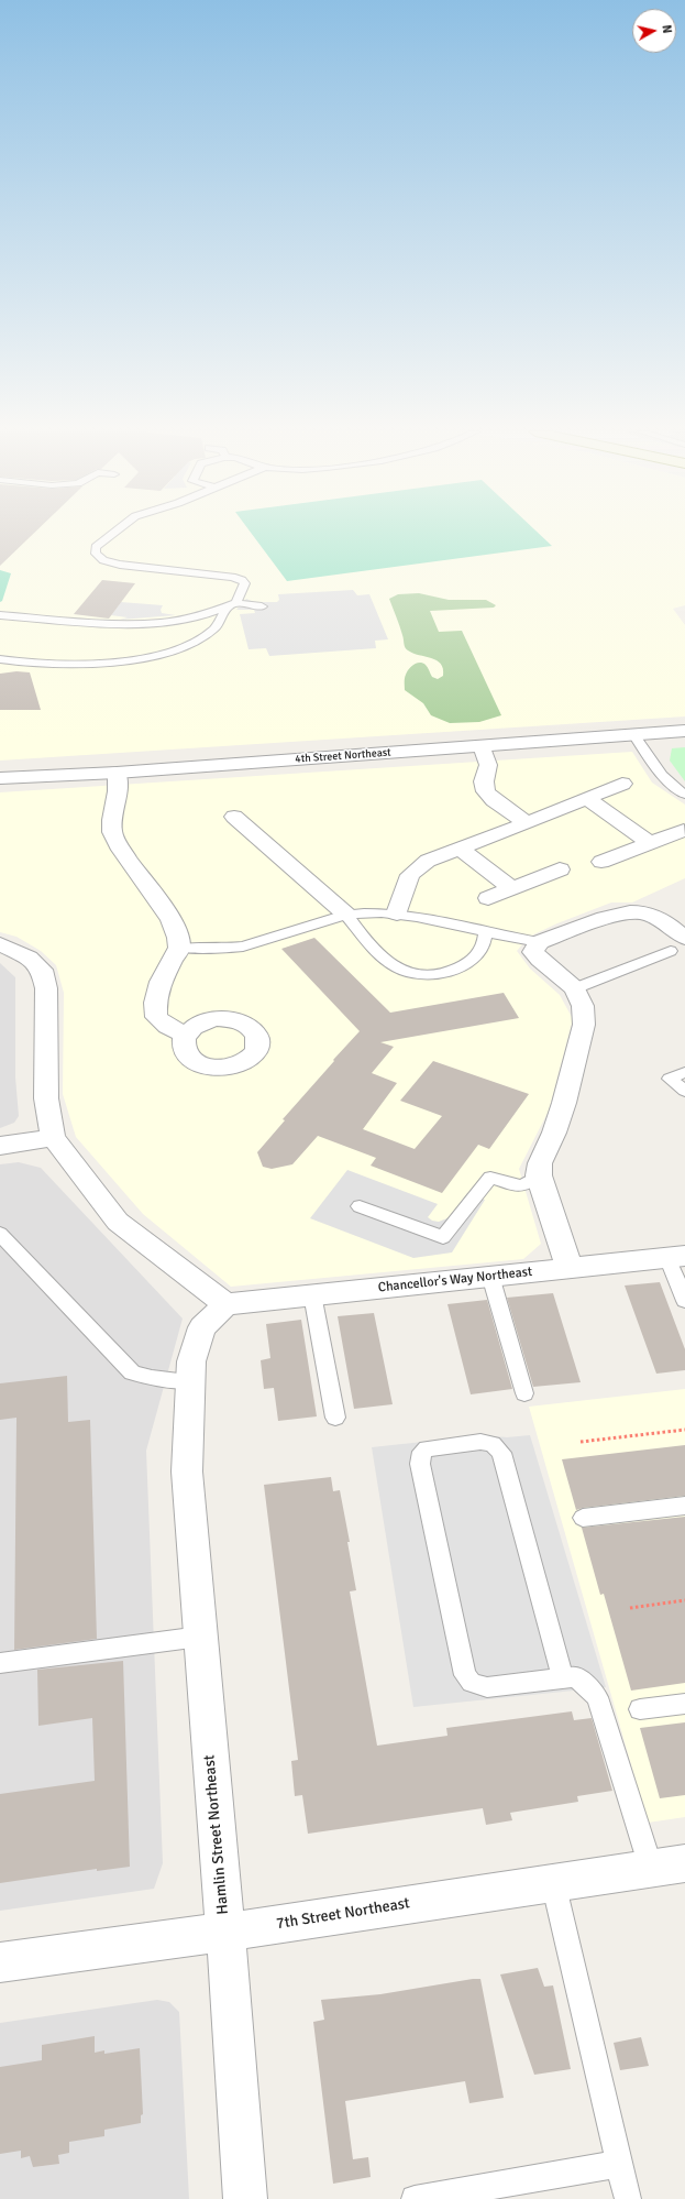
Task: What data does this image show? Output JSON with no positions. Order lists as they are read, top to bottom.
{
  "streets": {
    "street": [
      "4th Street Northeast",
      "Chancellor's Way Northeast",
      "Hamlin Street Northeast",
      "7th Street Northeast"
    ]
  },
  "crossings": [
    ["Hamlin Street Northeast", "7th Street Northeast"]
  ],
  "north": "right"
}
